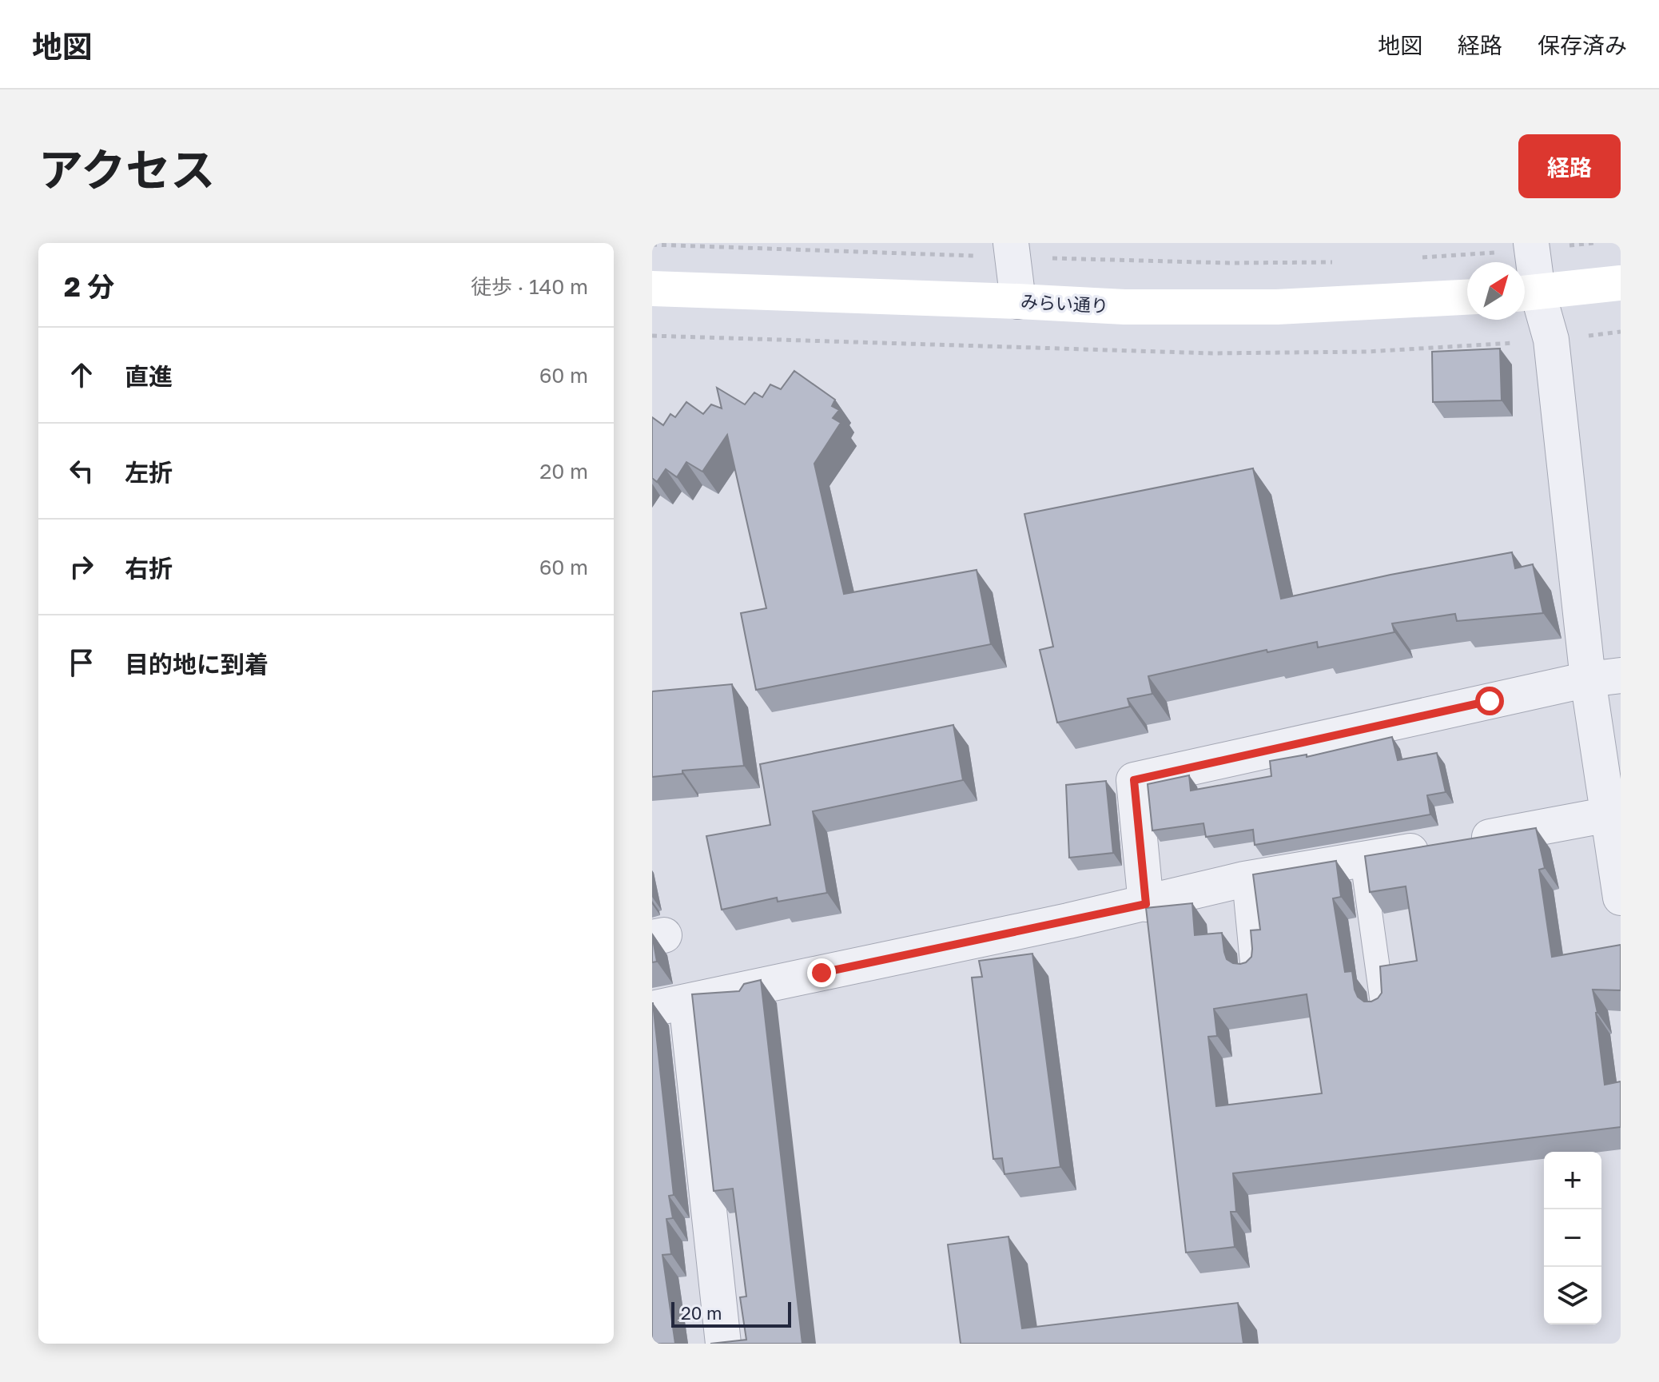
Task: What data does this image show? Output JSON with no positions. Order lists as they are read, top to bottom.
{
  "streets": {
    "street": ["みらい通り"]
  },
  "scale_bar": "20 m",
  "north": "top right",
  "page": {
    "header": "地図",
    "nav": ["地図", "経路", "保存済み"],
    "title": "アクセス",
    "buttons": "経路",
    "heading": ["2 分", "徒歩 · 140 m"],
    "list": [
      ["直進", "60 m"],
      ["左折", "20 m"],
      ["右折", "60 m"],
      "目的地に到着"
    ],
    "map_buttons": ["+", "−"],
    "scale": "20 m"
  }
}
